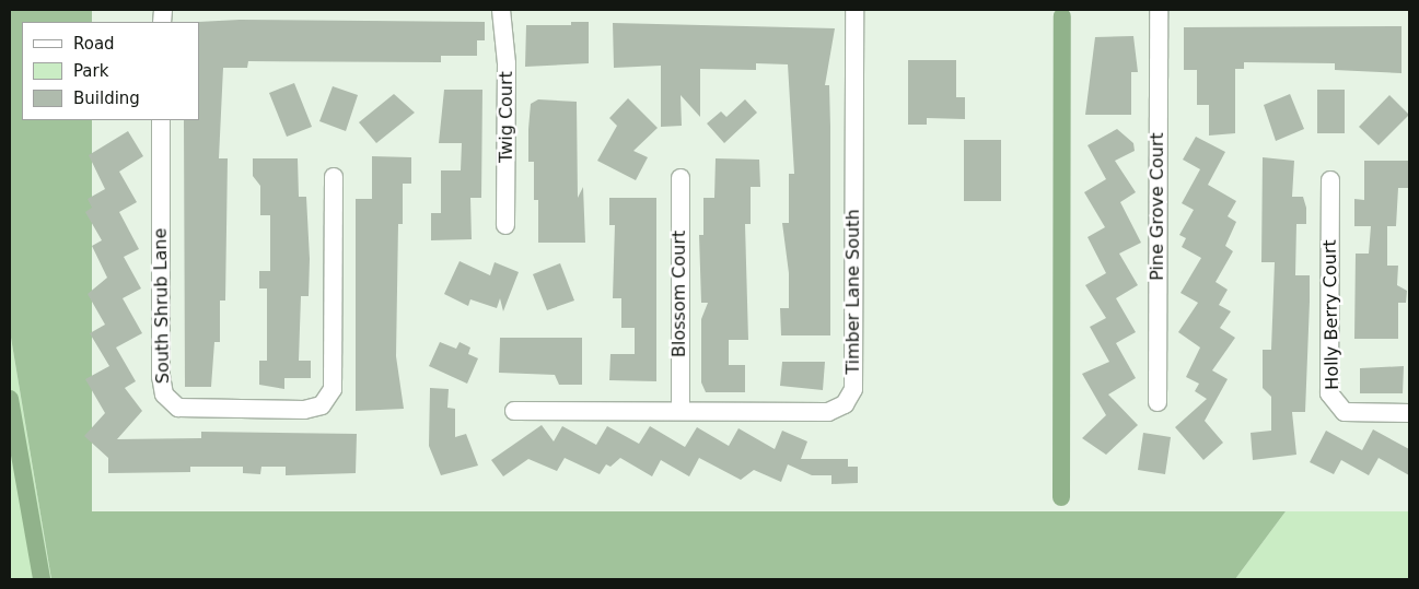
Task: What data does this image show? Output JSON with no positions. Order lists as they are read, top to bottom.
{
  "streets": {
    "street": [
      "Twig Court",
      "Pine Grove Court",
      "Timber Lane South",
      "Blossom Court",
      "South Shrub Lane",
      "Holly Berry Court"
    ]
  },
  "crossings": [
    ["Timber Lane South", "Blossom Court"]
  ],
  "legend": ["Road", "Park", "Building"]
}
